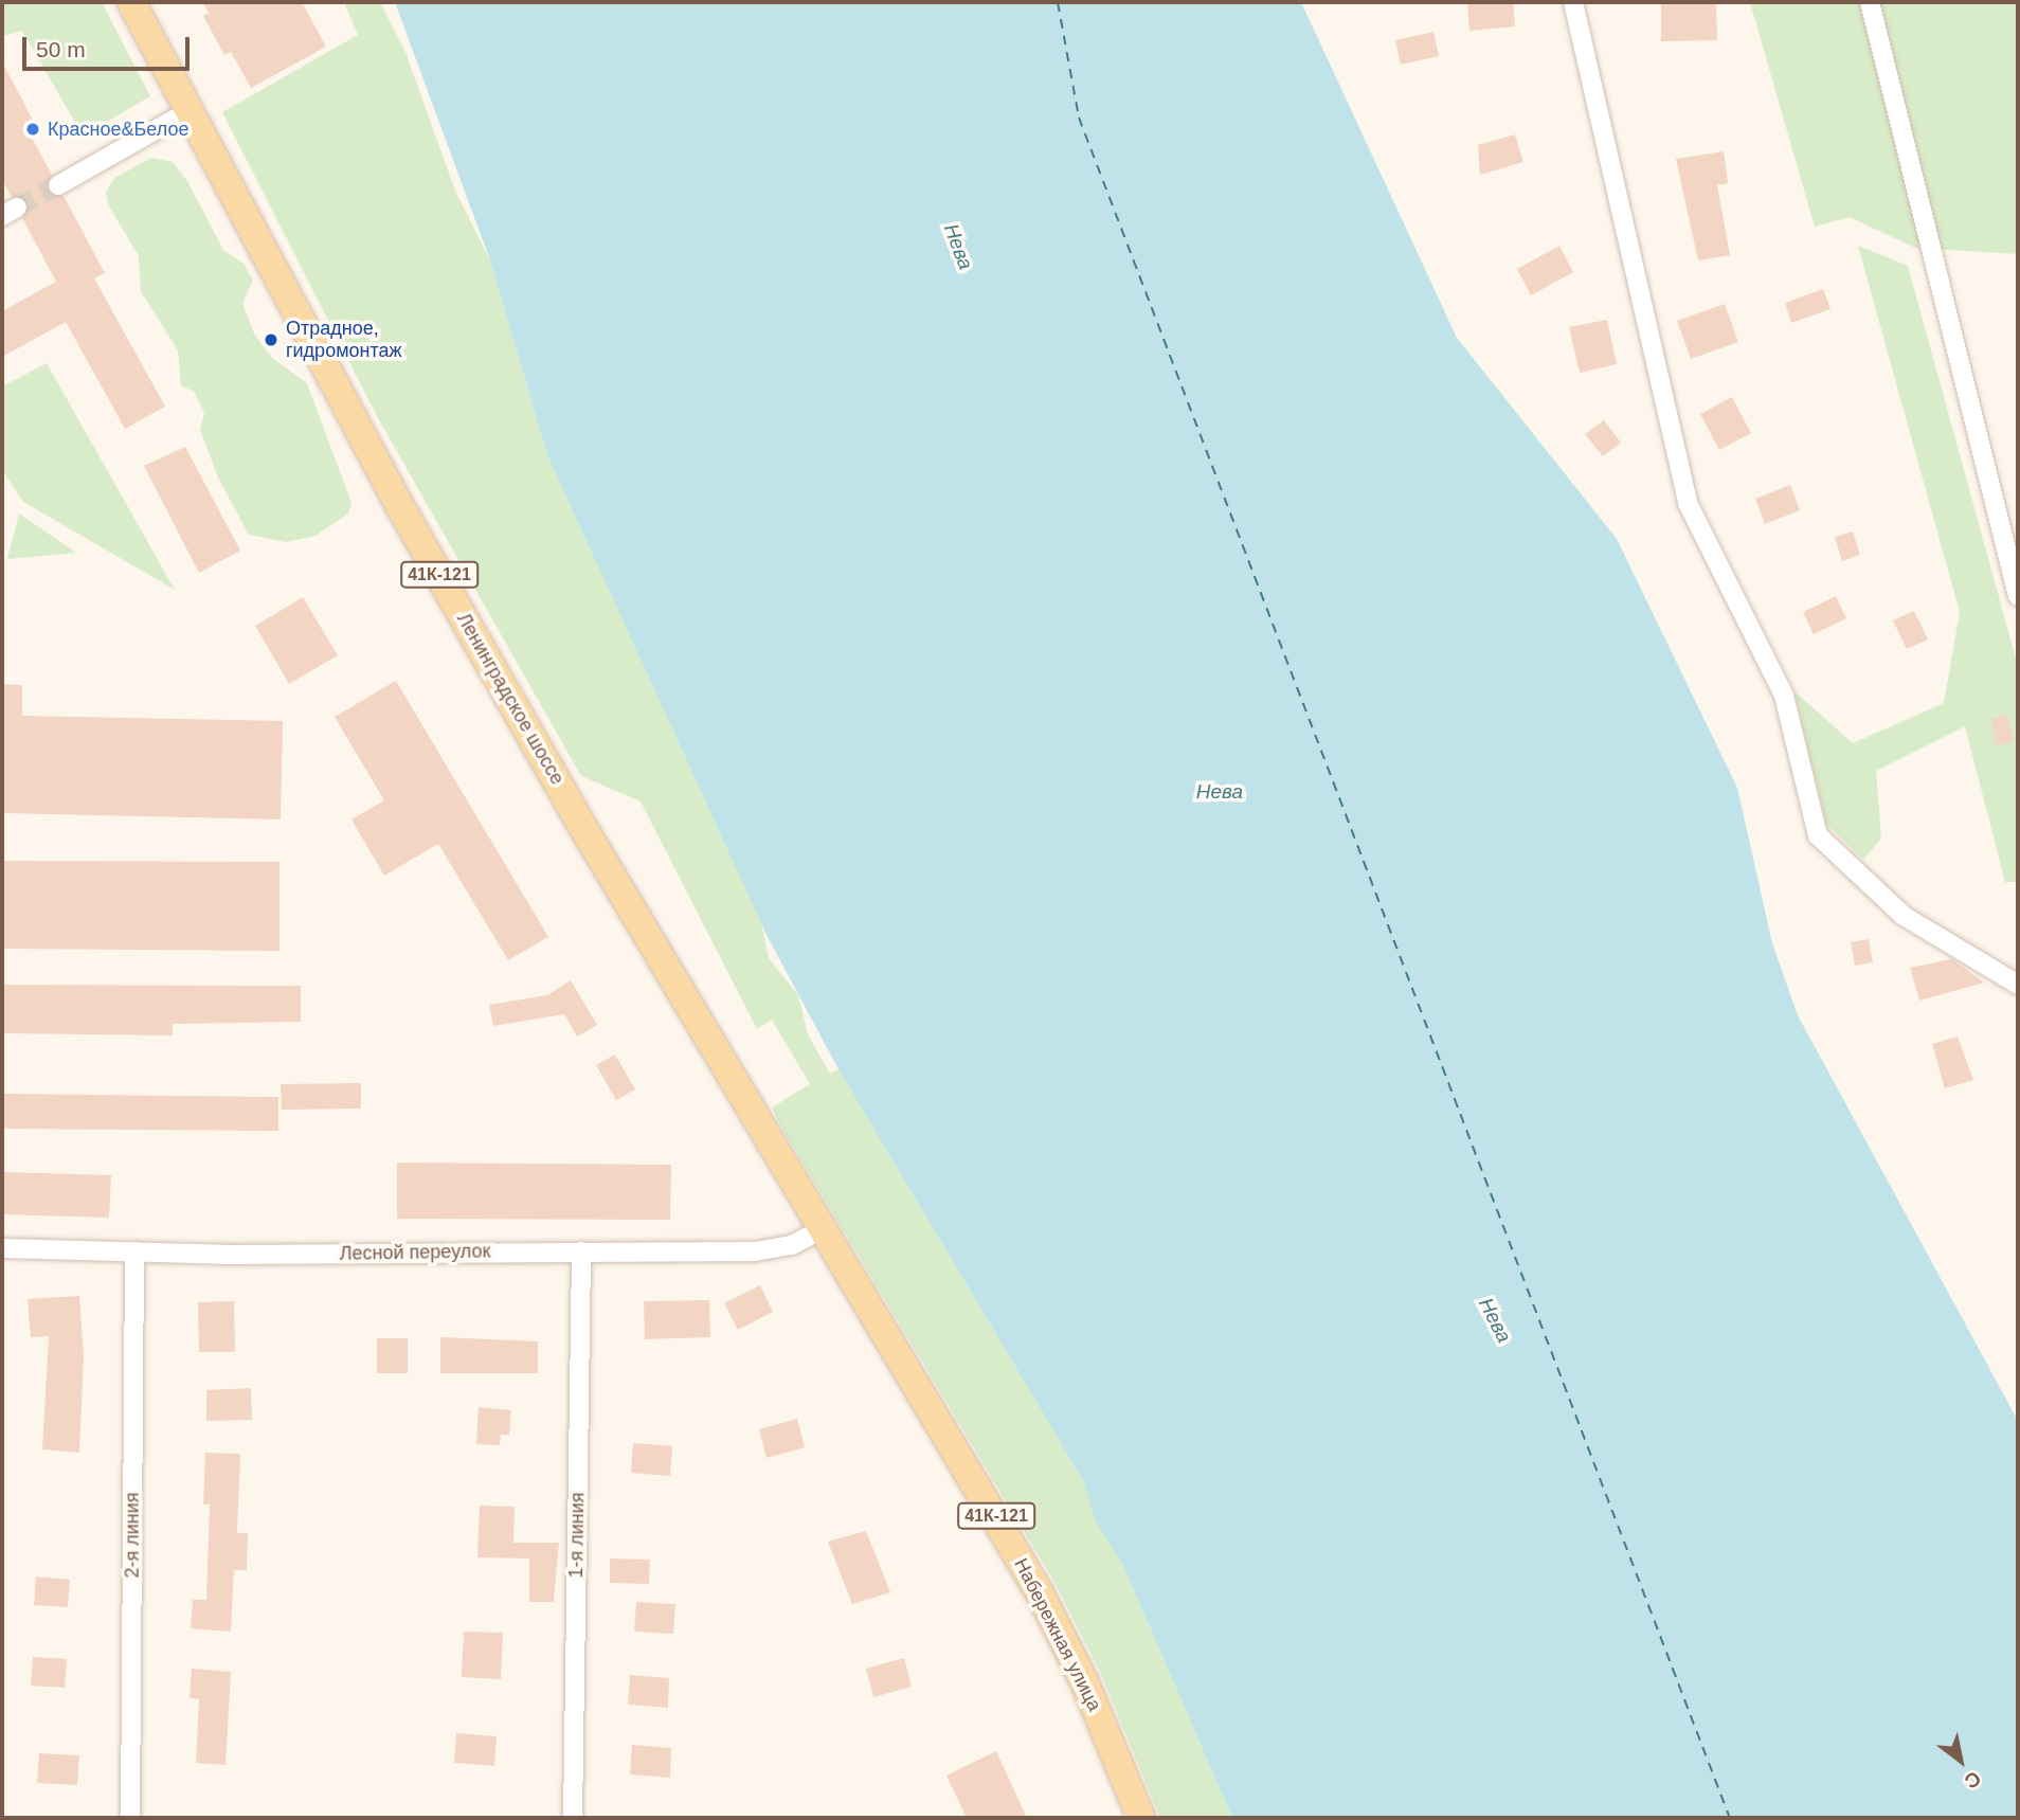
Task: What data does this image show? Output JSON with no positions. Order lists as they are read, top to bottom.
{
  "streets": {
    "main road": ["41К-121", "Ленинградское шоссе", "Набережная улица"],
    "street": ["Лесной переулок", "2-я линия", "1-я линия"]
  },
  "crossings": [
    ["Ленинградское шоссе", "Лесной переулок"],
    ["Ленинградское шоссе", "Набережная улица"],
    ["Лесной переулок", "2-я линия"],
    ["Лесной переулок", "1-я линия"],
    ["Лесной переулок", "Набережная улица"]
  ],
  "water": ["Нева"],
  "places": ["Красное&Белое", "Отрадное, гидромонтаж"],
  "scale_bar": "50 m",
  "north": "bottom right"
}
